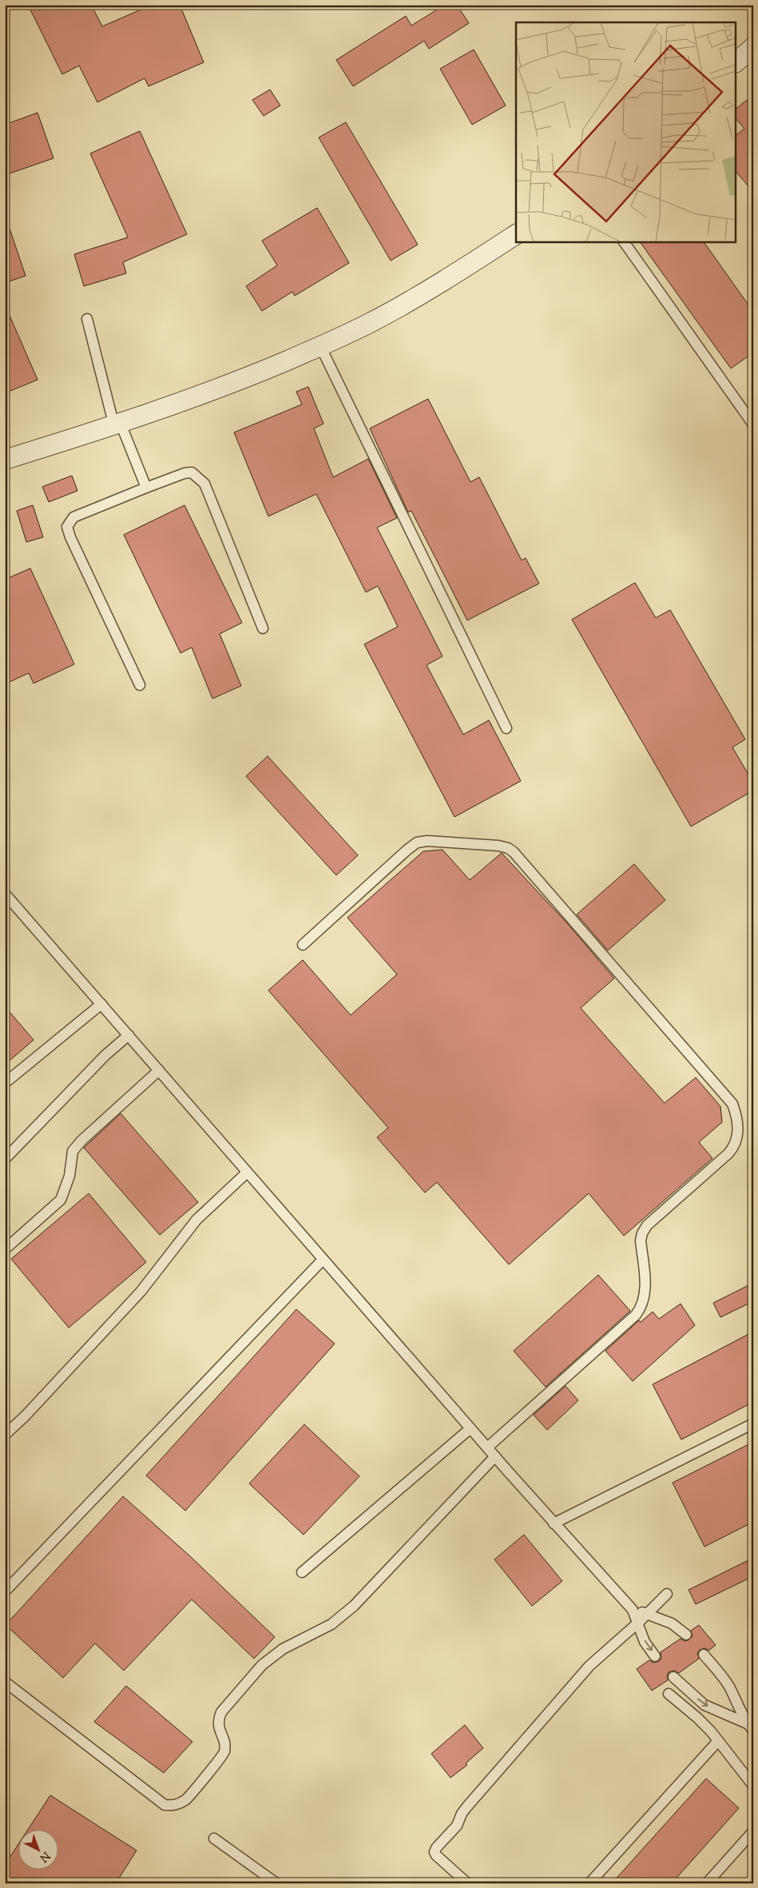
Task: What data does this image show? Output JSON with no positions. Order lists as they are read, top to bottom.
{
  "north": "bottom right"
}
